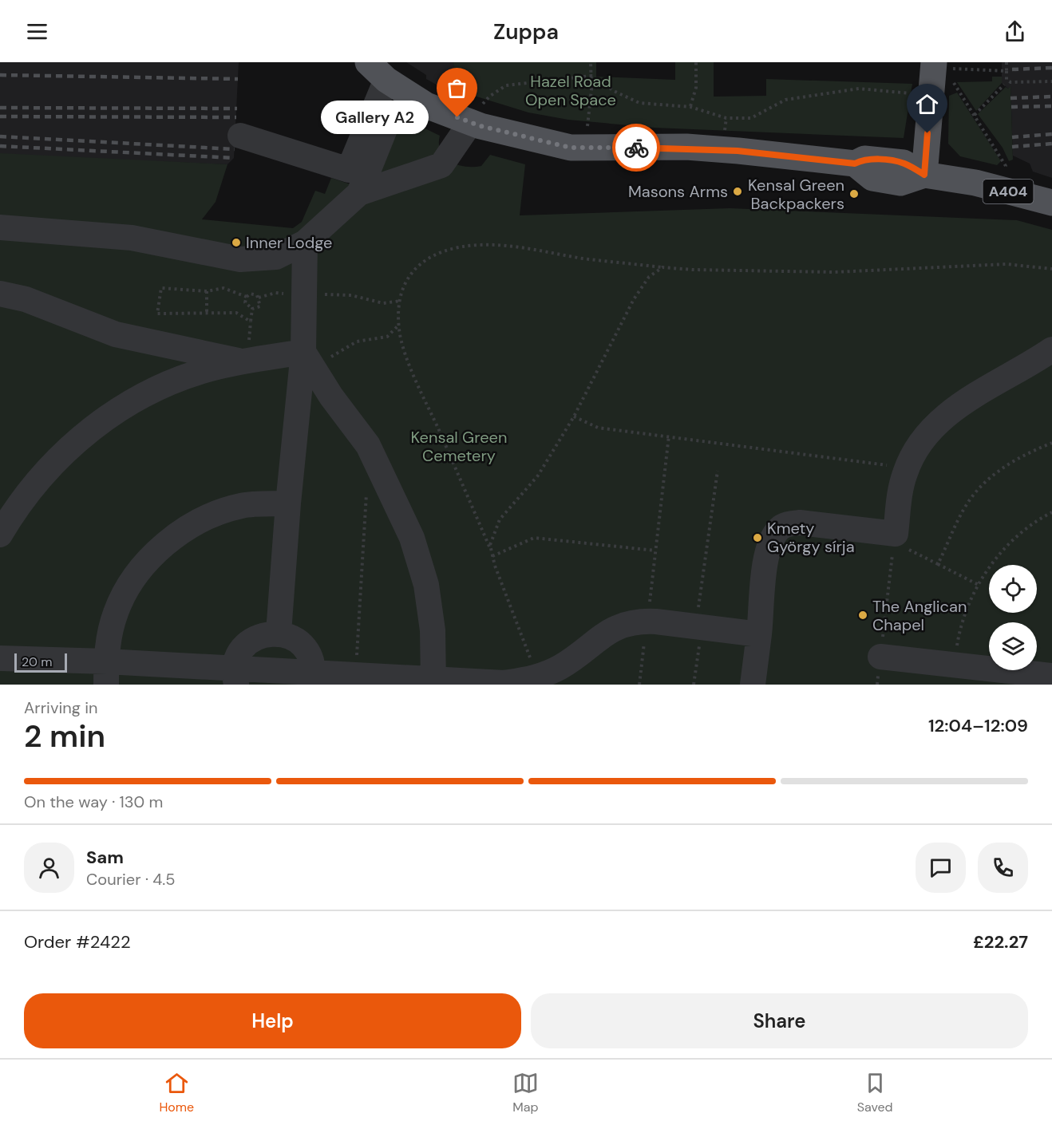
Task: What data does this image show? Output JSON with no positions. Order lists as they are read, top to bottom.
{
  "streets": {
    "main road": ["A404"]
  },
  "parks": ["Hazel Road Open Space", "Kensal Green Cemetery"],
  "places": [
    "Gallery A2",
    "Masons Arms",
    "Kensal Green Backpackers",
    "Inner Lodge",
    "Kmety György sírja",
    "The Anglican Chapel"
  ],
  "scale_bar": "20 m",
  "page": {
    "header": "Zuppa",
    "bubble": "Gallery A2",
    "scale": "20 m",
    "heading": ["2 min", "Arriving in", "12:04–12:09"],
    "panel": [
      "Sam",
      "Courier · 4.5",
      "Order #2422",
      "£22.27"
    ],
    "bar": "On the way · 130 m",
    "buttons": ["Help", "Share"],
    "tabs": ["Home", "Map", "Saved"]
  }
}
